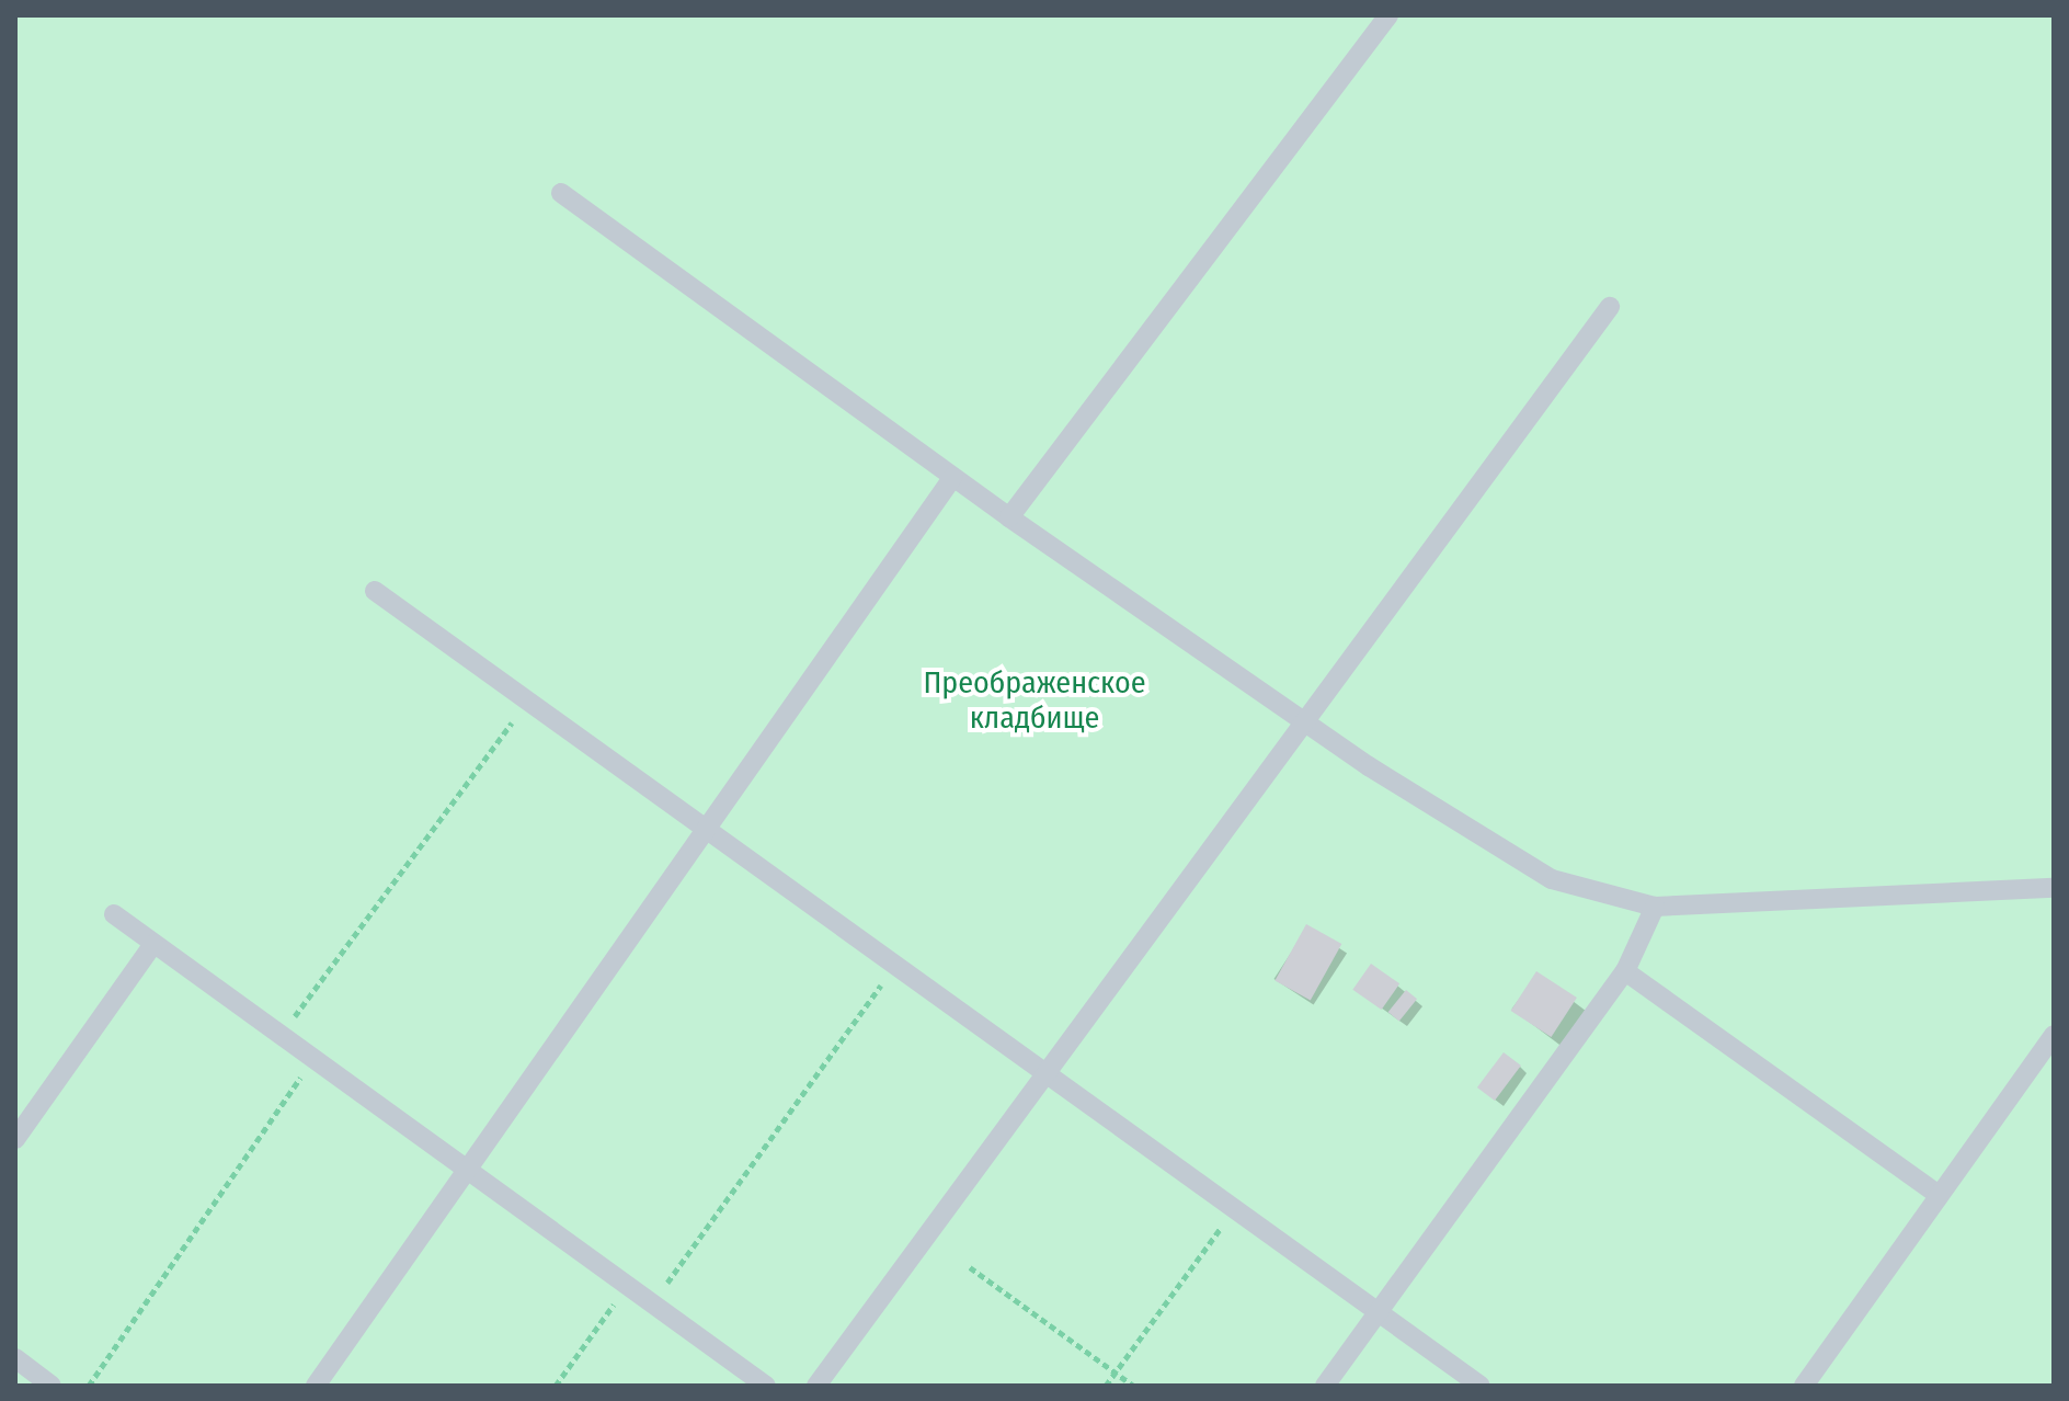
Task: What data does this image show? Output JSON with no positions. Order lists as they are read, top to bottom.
{
  "parks": ["Преображенское кладбище"]
}
